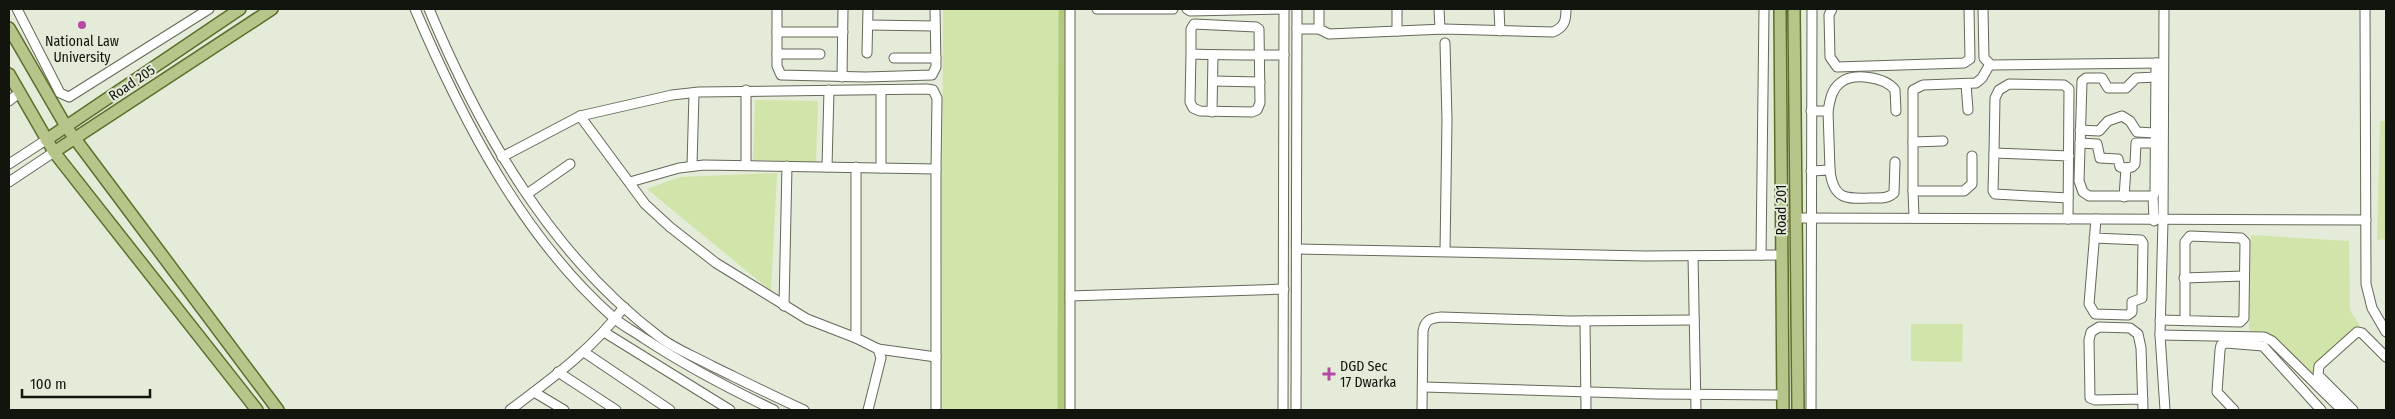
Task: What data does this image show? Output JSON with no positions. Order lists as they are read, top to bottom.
{
  "streets": {
    "main road": ["Road 205", "Road 201"]
  },
  "places": {
    "other": ["National Law University"],
    "health": ["DGD Sec 17 Dwarka"]
  },
  "scale_bar": "100 m"
}
